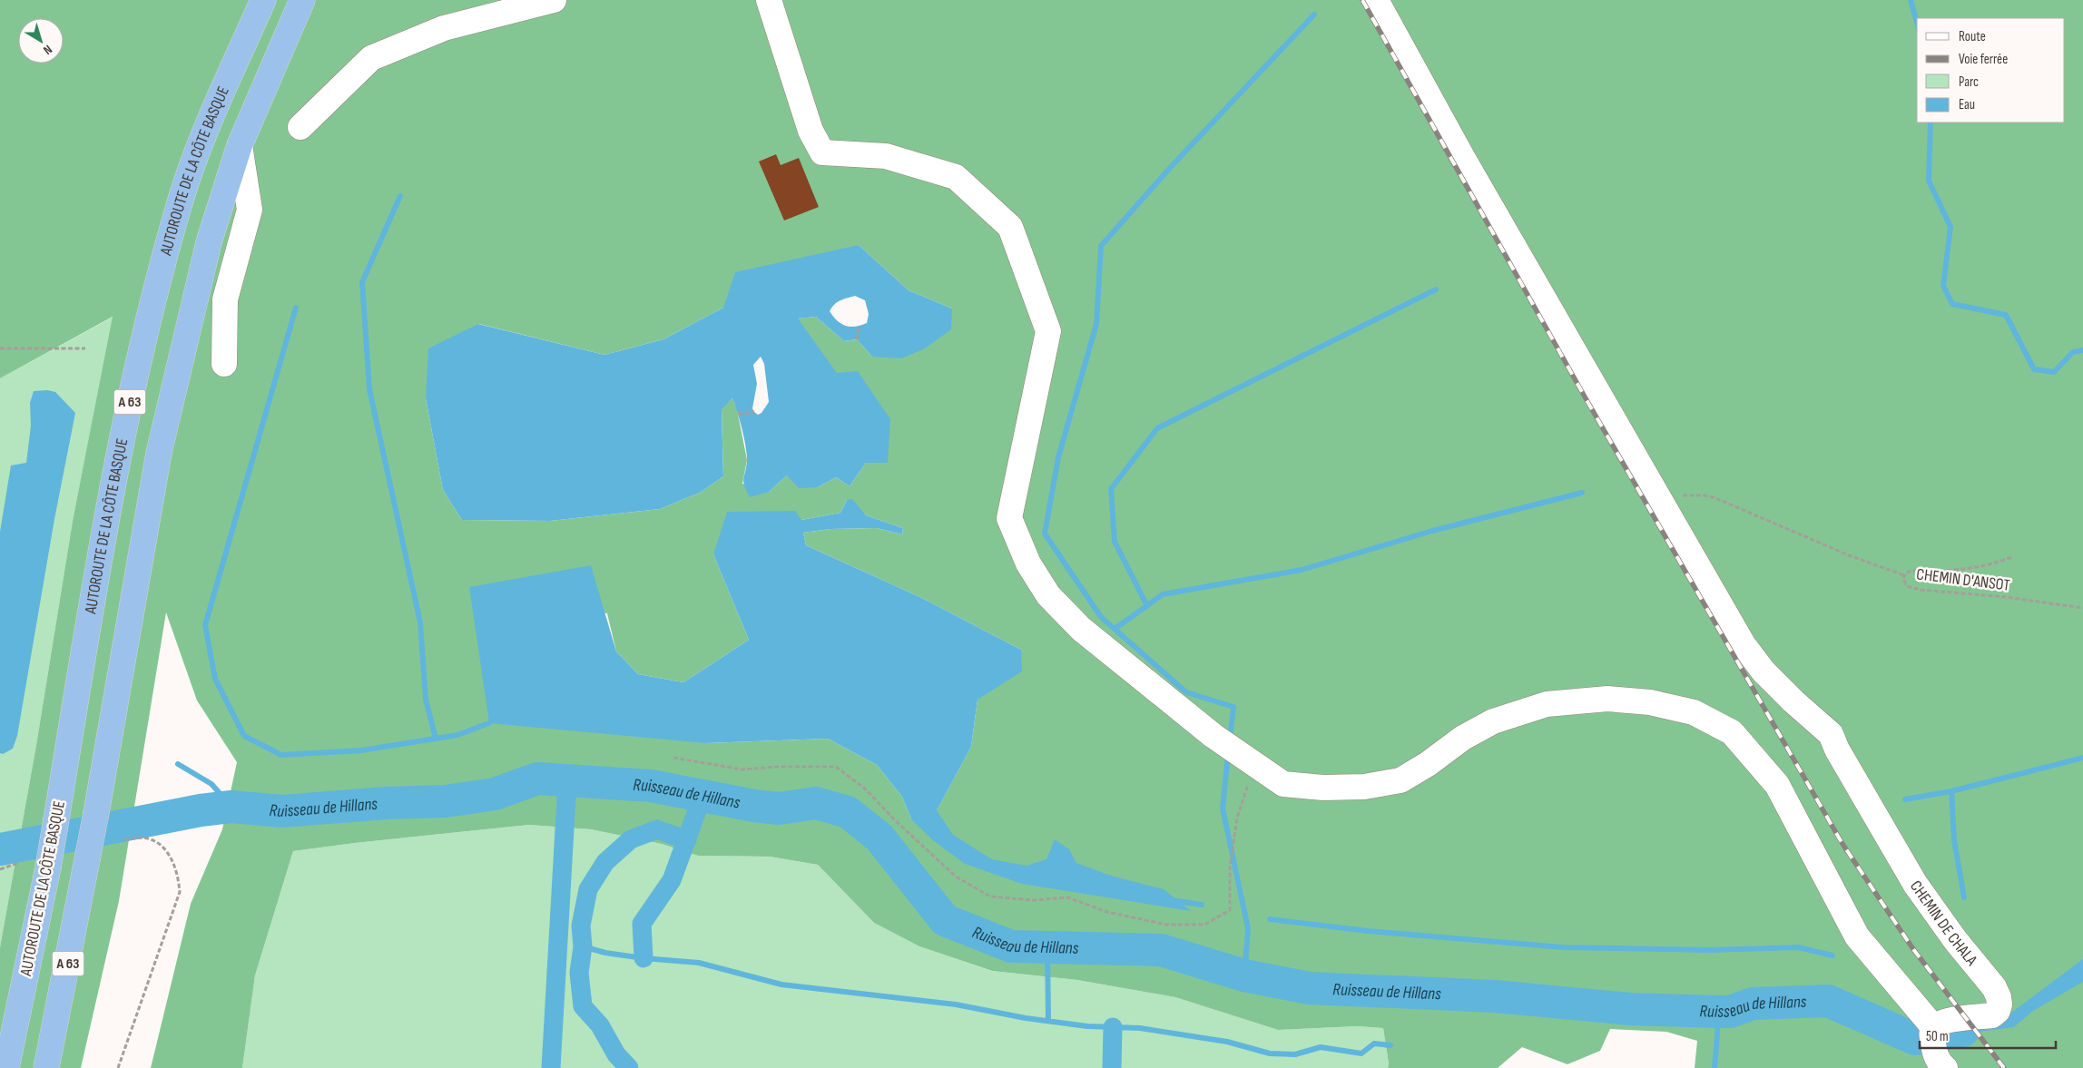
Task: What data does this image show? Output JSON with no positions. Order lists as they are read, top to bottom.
{
  "streets": {
    "highway": ["AUTOROUTE DE LA CÔTE BASQUE", "A 63"],
    "street": ["CHEMIN DE CHALA"],
    "path": ["CHEMIN D'ANSOT"]
  },
  "water": ["Ruisseau de Hillans"],
  "legend": [
    "Route",
    "Voie ferrée",
    "Parc",
    "Eau"
  ],
  "scale_bar": "50 m",
  "north": "bottom right"
}
